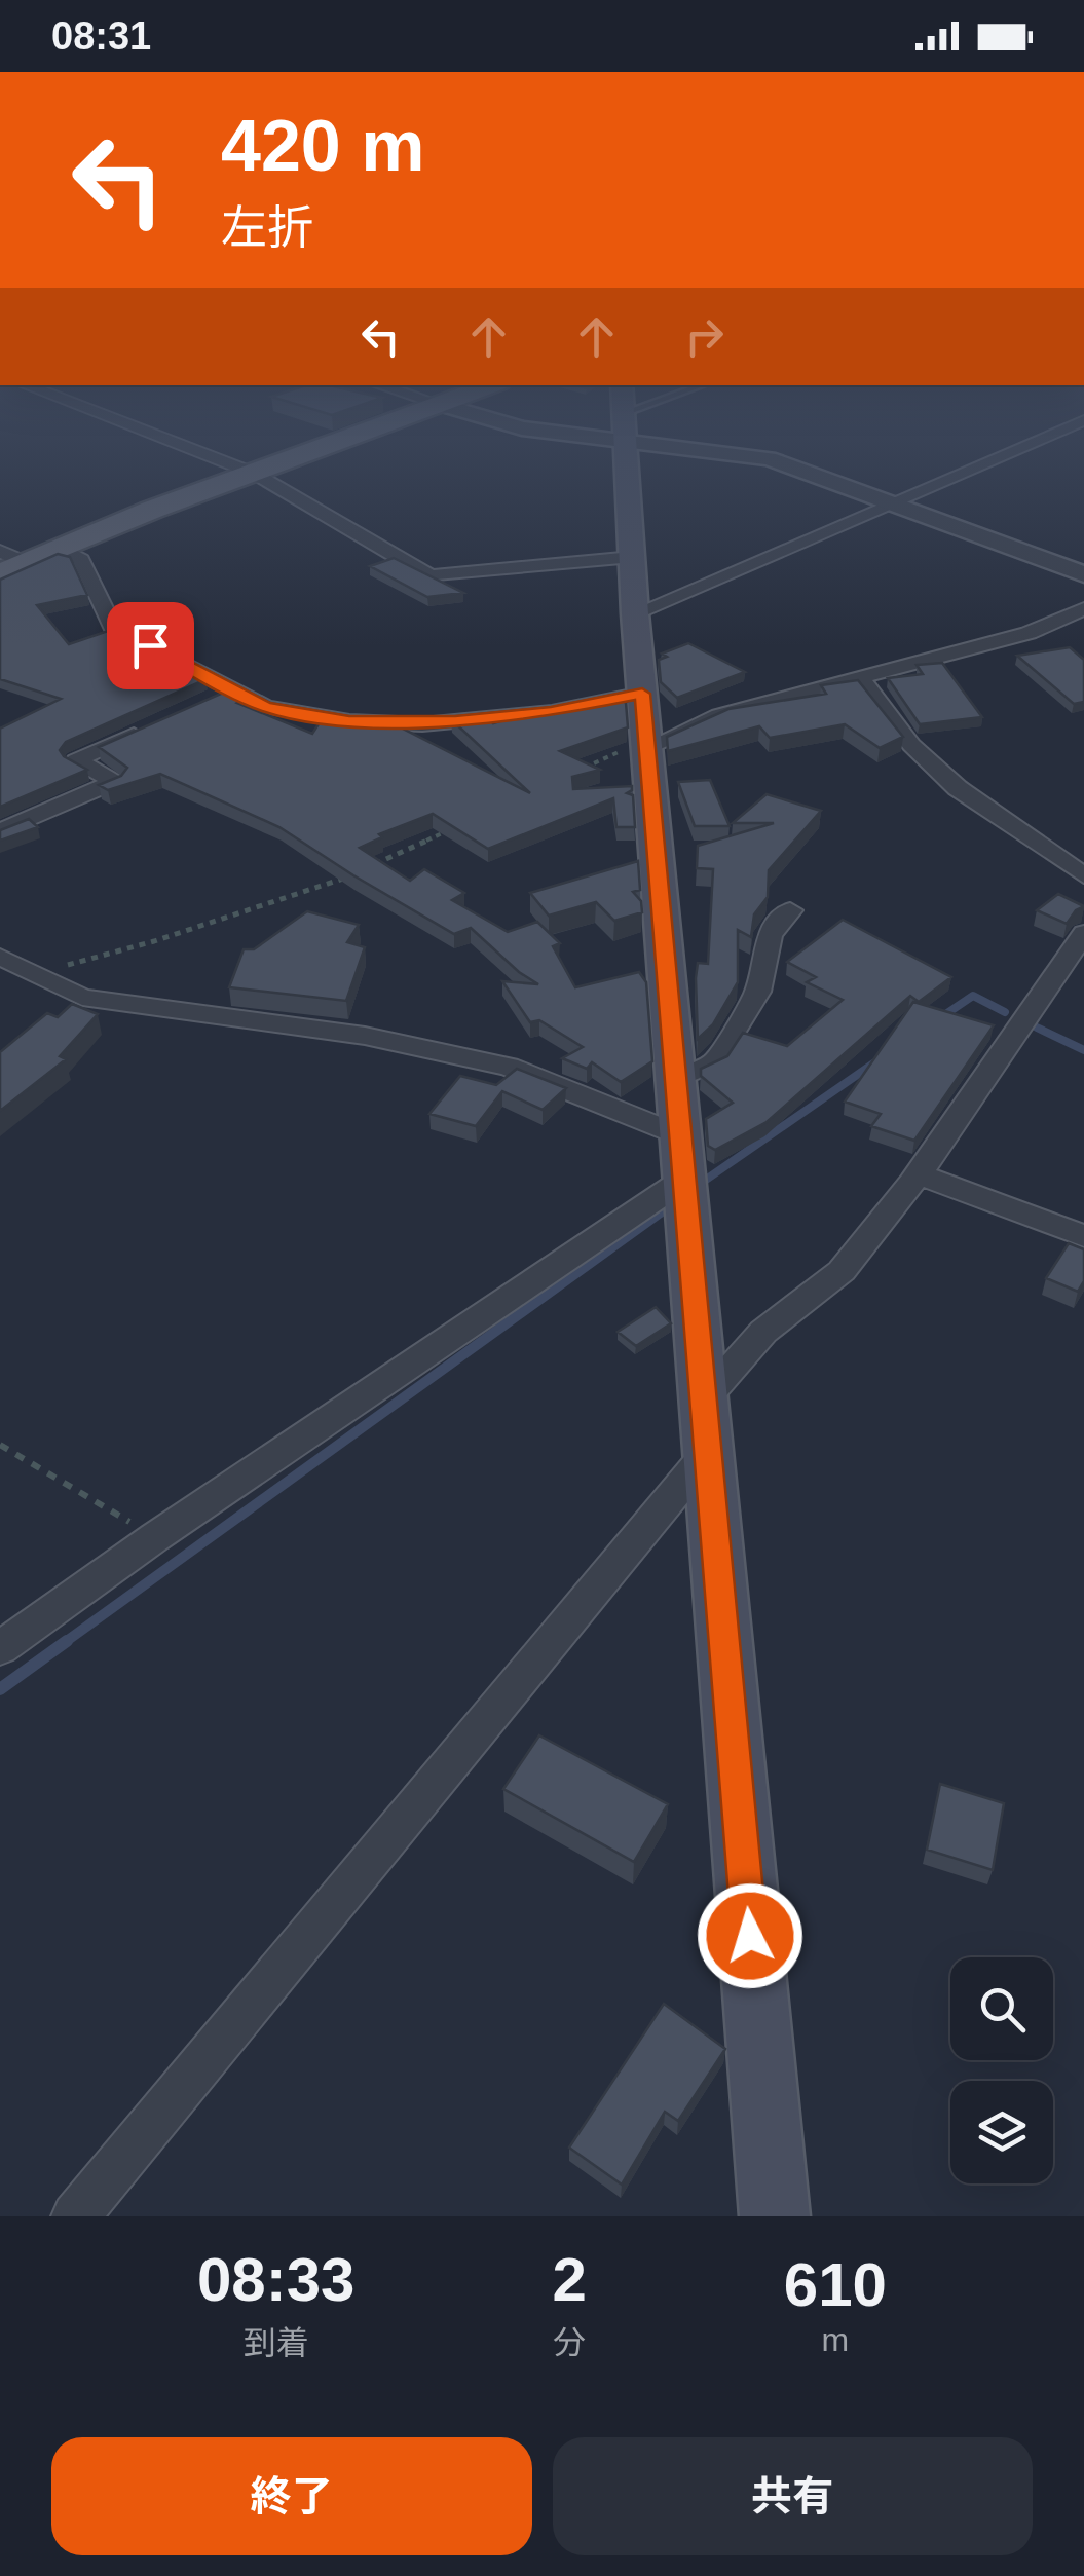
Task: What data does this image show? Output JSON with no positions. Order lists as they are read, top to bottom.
{
  "page": {
    "status": "08:31",
    "turn": ["420 m", "左折"],
    "eta": [
      "08:33",
      "到着",
      "2",
      "分",
      "610",
      "m"
    ],
    "buttons": ["終了", "共有"]
  }
}
